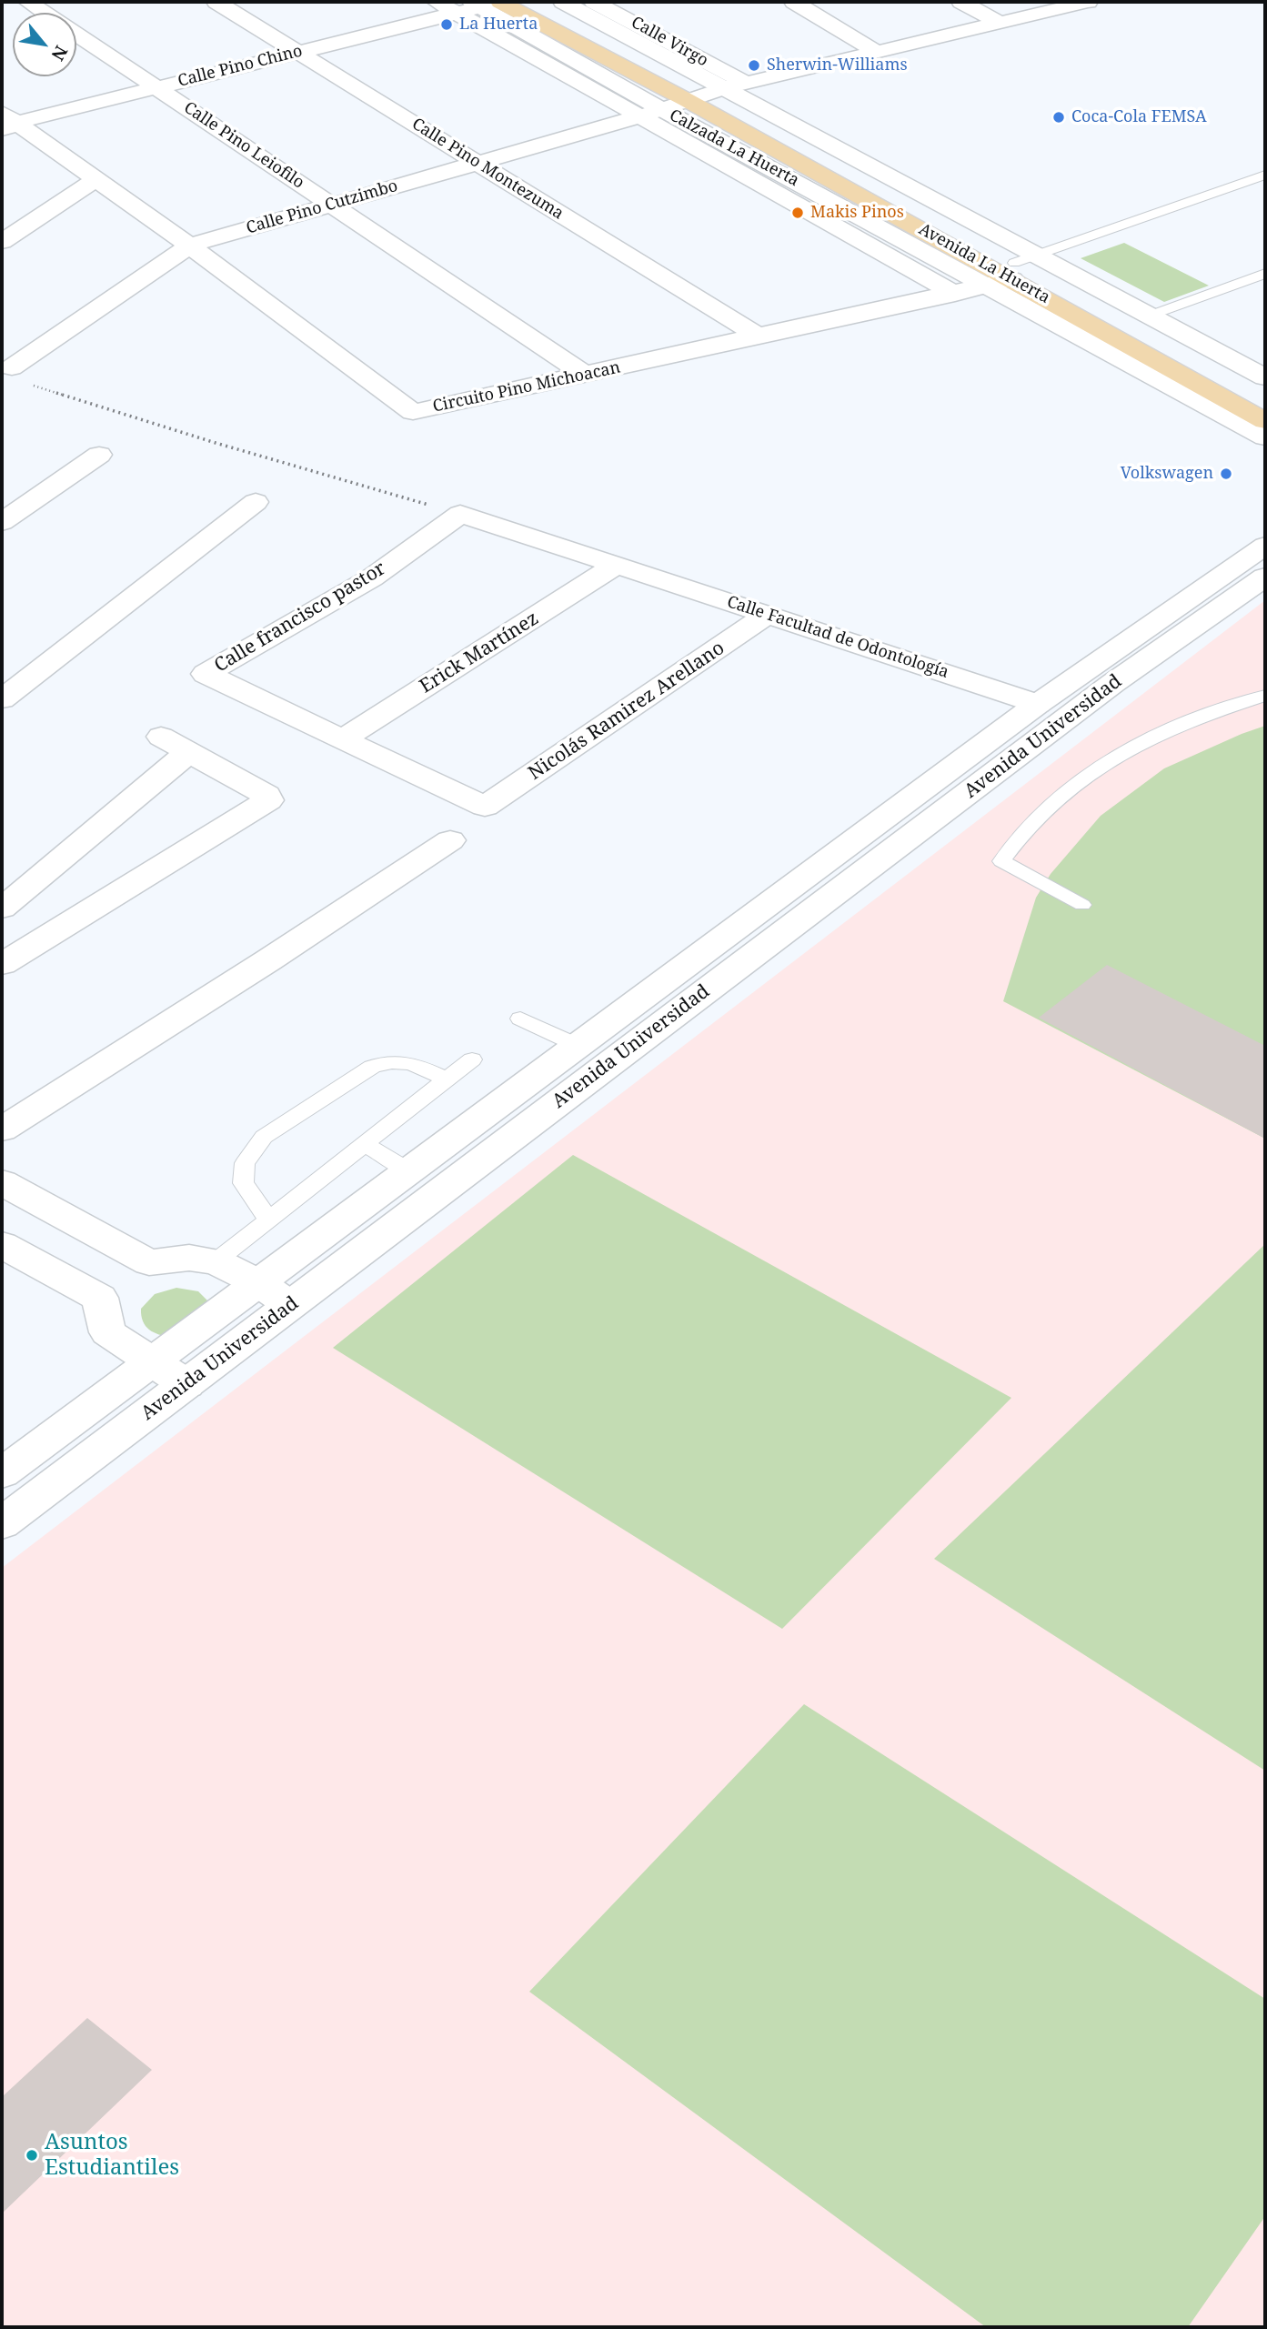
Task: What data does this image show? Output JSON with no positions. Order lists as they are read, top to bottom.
{
  "streets": {
    "main road": ["Avenida La Huerta"],
    "street": [
      "Calle Virgo",
      "Calle Pino Chino",
      "Calle Pino Leiofilo",
      "Calzada La Huerta",
      "Calle Pino Montezuma",
      "Calle Pino Cutzimbo",
      "Circuito Pino Michoacan",
      "Calle francisco pastor",
      "Calle Facultad de Odontología",
      "Erick Martínez",
      "Nicolás Ramirez Arellano",
      "Avenida Universidad"
    ]
  },
  "crossings": [
    ["Calle Virgo", "Calle Pino Cutzimbo"],
    ["Calle Virgo", "Avenida La Huerta"],
    ["Calle Pino Chino", "Calle Pino Leiofilo"],
    ["Calle Pino Chino", "Calzada La Huerta"],
    ["Calle Pino Chino", "Calle Pino Montezuma"],
    ["Calle Pino Chino", "Avenida La Huerta"],
    ["Calle Pino Chino", "Circuito Pino Michoacan"],
    ["Calle Pino Leiofilo", "Calle Pino Cutzimbo"],
    ["Calle Pino Leiofilo", "Circuito Pino Michoacan"],
    ["Calzada La Huerta", "Calle Pino Cutzimbo"],
    ["Calzada La Huerta", "Avenida La Huerta"],
    ["Calzada La Huerta", "Circuito Pino Michoacan"],
    ["Calle Pino Montezuma", "Calle Pino Cutzimbo"],
    ["Calle Pino Montezuma", "Circuito Pino Michoacan"],
    ["Calle Pino Cutzimbo", "Avenida La Huerta"],
    ["Calle Pino Cutzimbo", "Circuito Pino Michoacan"],
    ["Avenida La Huerta", "Circuito Pino Michoacan"],
    ["Calle francisco pastor", "Calle Facultad de Odontología"],
    ["Calle francisco pastor", "Erick Martínez"],
    ["Calle francisco pastor", "Nicolás Ramirez Arellano"],
    ["Calle Facultad de Odontología", "Erick Martínez"],
    ["Calle Facultad de Odontología", "Nicolás Ramirez Arellano"],
    ["Calle Facultad de Odontología", "Avenida Universidad"]
  ],
  "places": [
    "La Huerta",
    "Sherwin-Williams",
    "Coca-Cola FEMSA",
    "Makis Pinos",
    "Volkswagen",
    "Asuntos Estudiantiles"
  ],
  "north": "bottom right"
}
